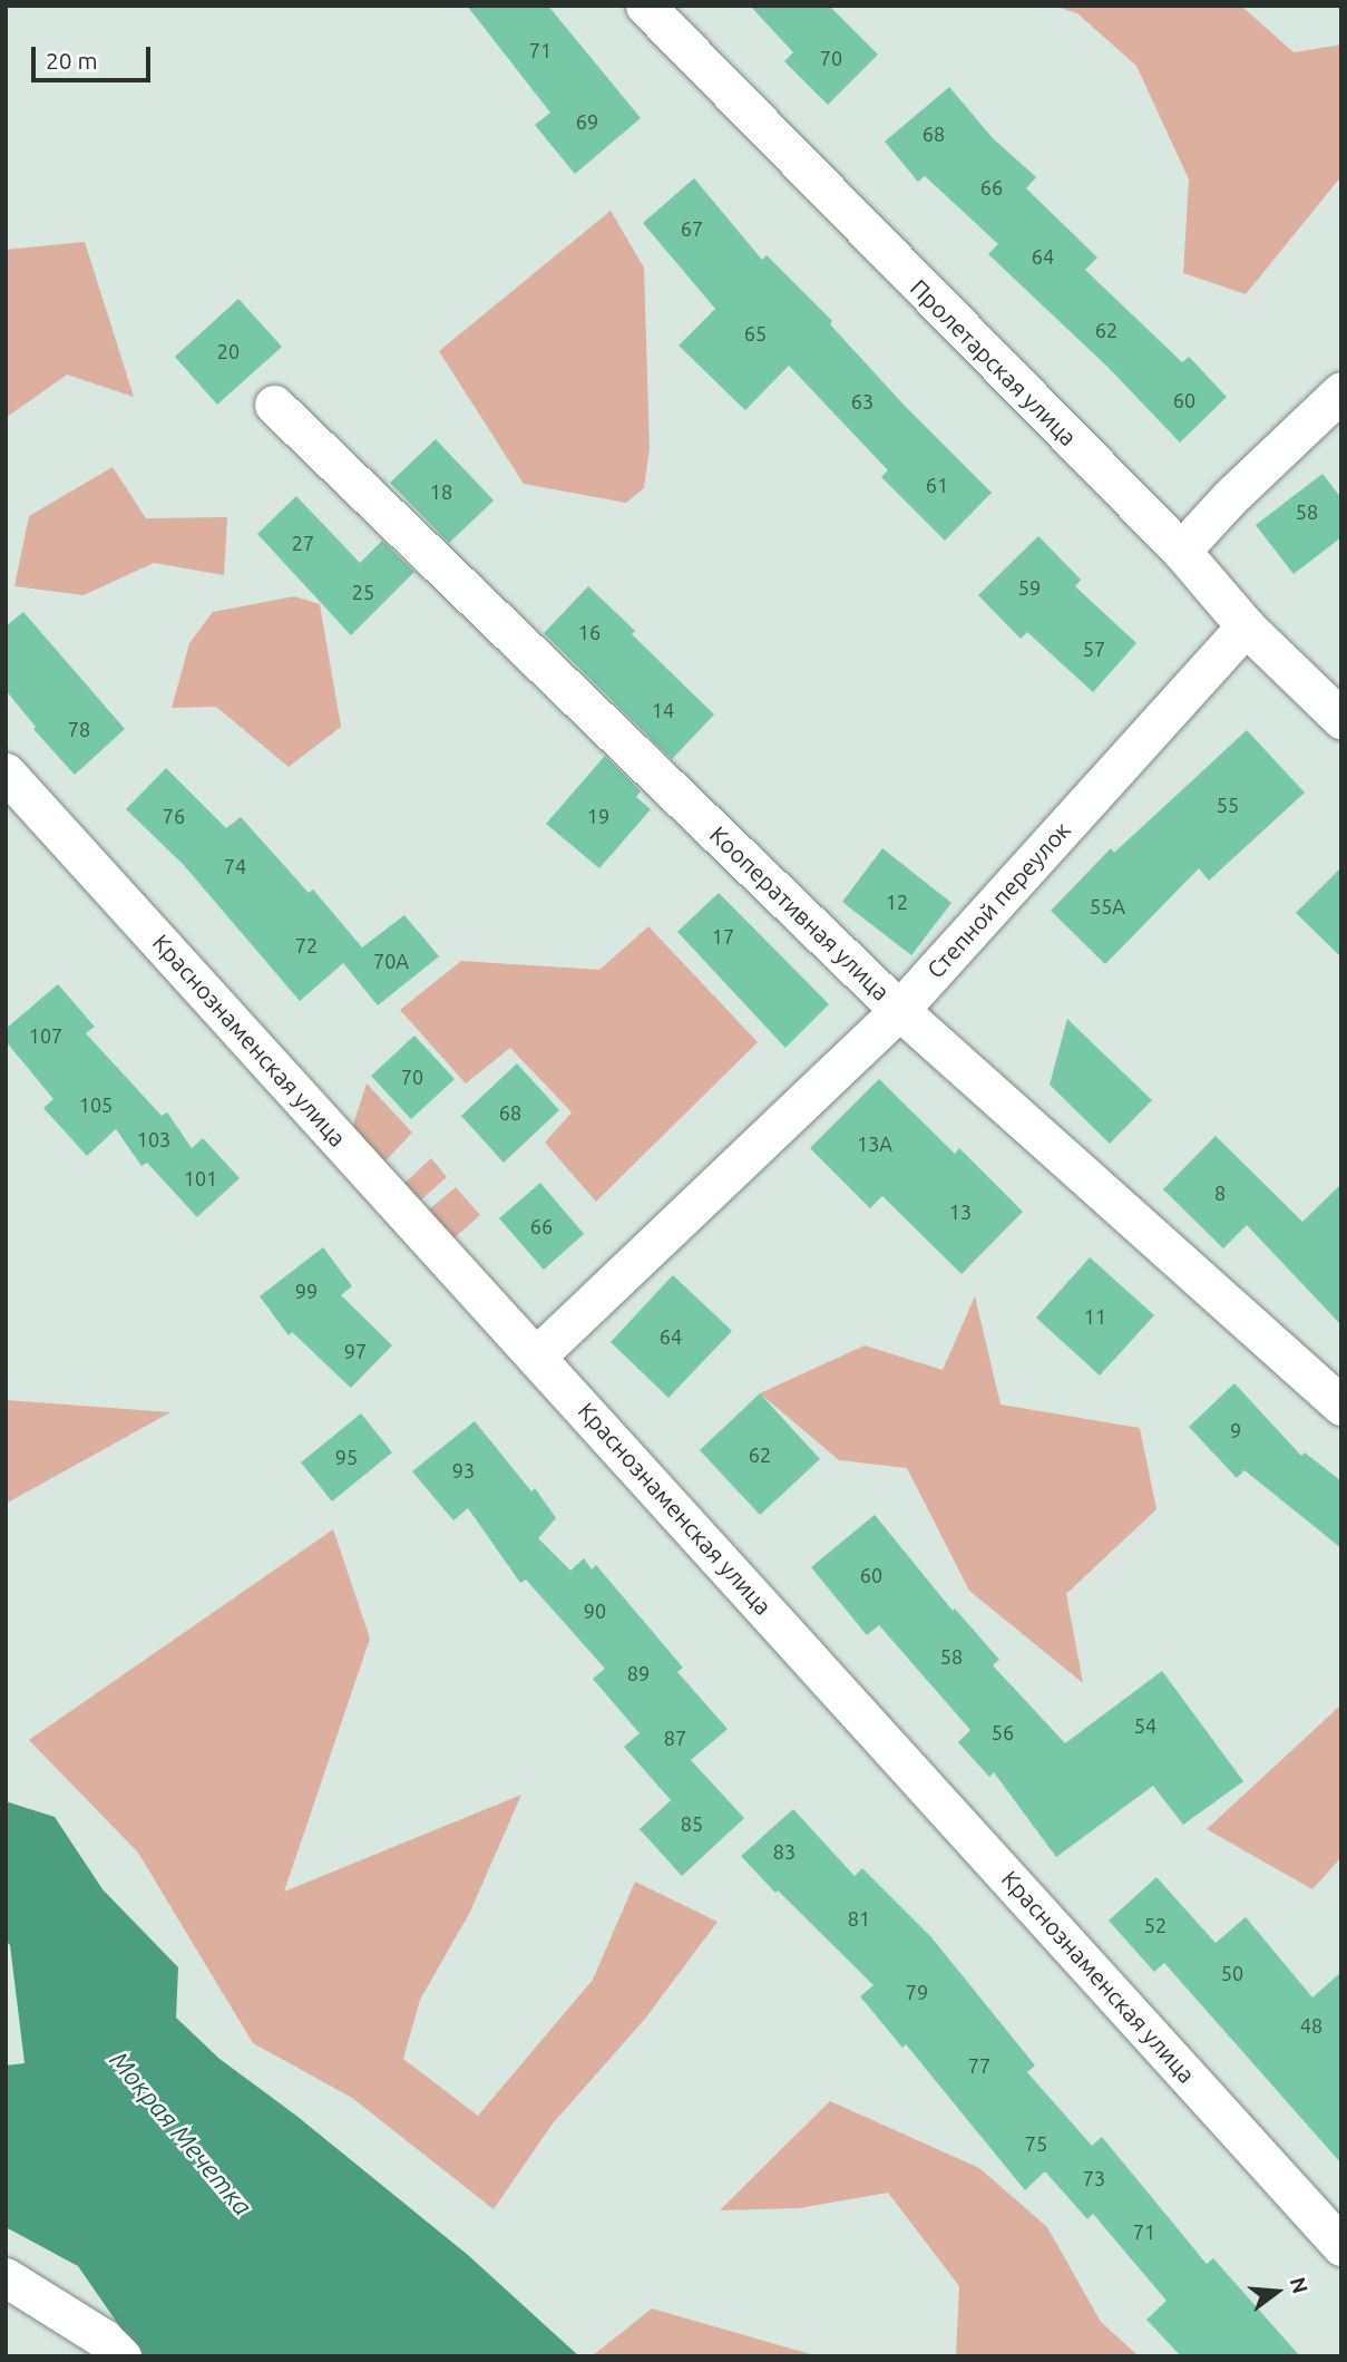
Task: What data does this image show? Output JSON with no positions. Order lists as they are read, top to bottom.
{
  "streets": {
    "street": [
      "Пролетарская улица",
      "Степной переулок",
      "Кооперативная улица",
      "Краснознаменская улица"
    ]
  },
  "crossings": [
    ["Пролетарская улица", "Степной переулок"],
    ["Степной переулок", "Кооперативная улица"],
    ["Степной переулок", "Краснознаменская улица"]
  ],
  "water": ["Мокрая Мечетка"],
  "house_numbers": [
    "71",
    "70",
    "69",
    "68",
    "66",
    "67",
    "64",
    "62",
    "65",
    "20",
    "60",
    "63",
    "61",
    "18",
    "58",
    "27",
    "59",
    "25",
    "16",
    "57",
    "14",
    "78",
    "55",
    "76",
    "19",
    "74",
    "12",
    "55А",
    "17",
    "72",
    "70А",
    "107",
    "70",
    "105",
    "68",
    "103",
    "13А",
    "101",
    "8",
    "13",
    "66",
    "99",
    "11",
    "64",
    "97",
    "9",
    "62",
    "95",
    "93",
    "60",
    "90",
    "58",
    "89",
    "54",
    "56",
    "87",
    "85",
    "83",
    "81",
    "52",
    "50",
    "79",
    "48",
    "77",
    "75",
    "73",
    "71"
  ],
  "scale_bar": "20 m",
  "north": "right"
}
